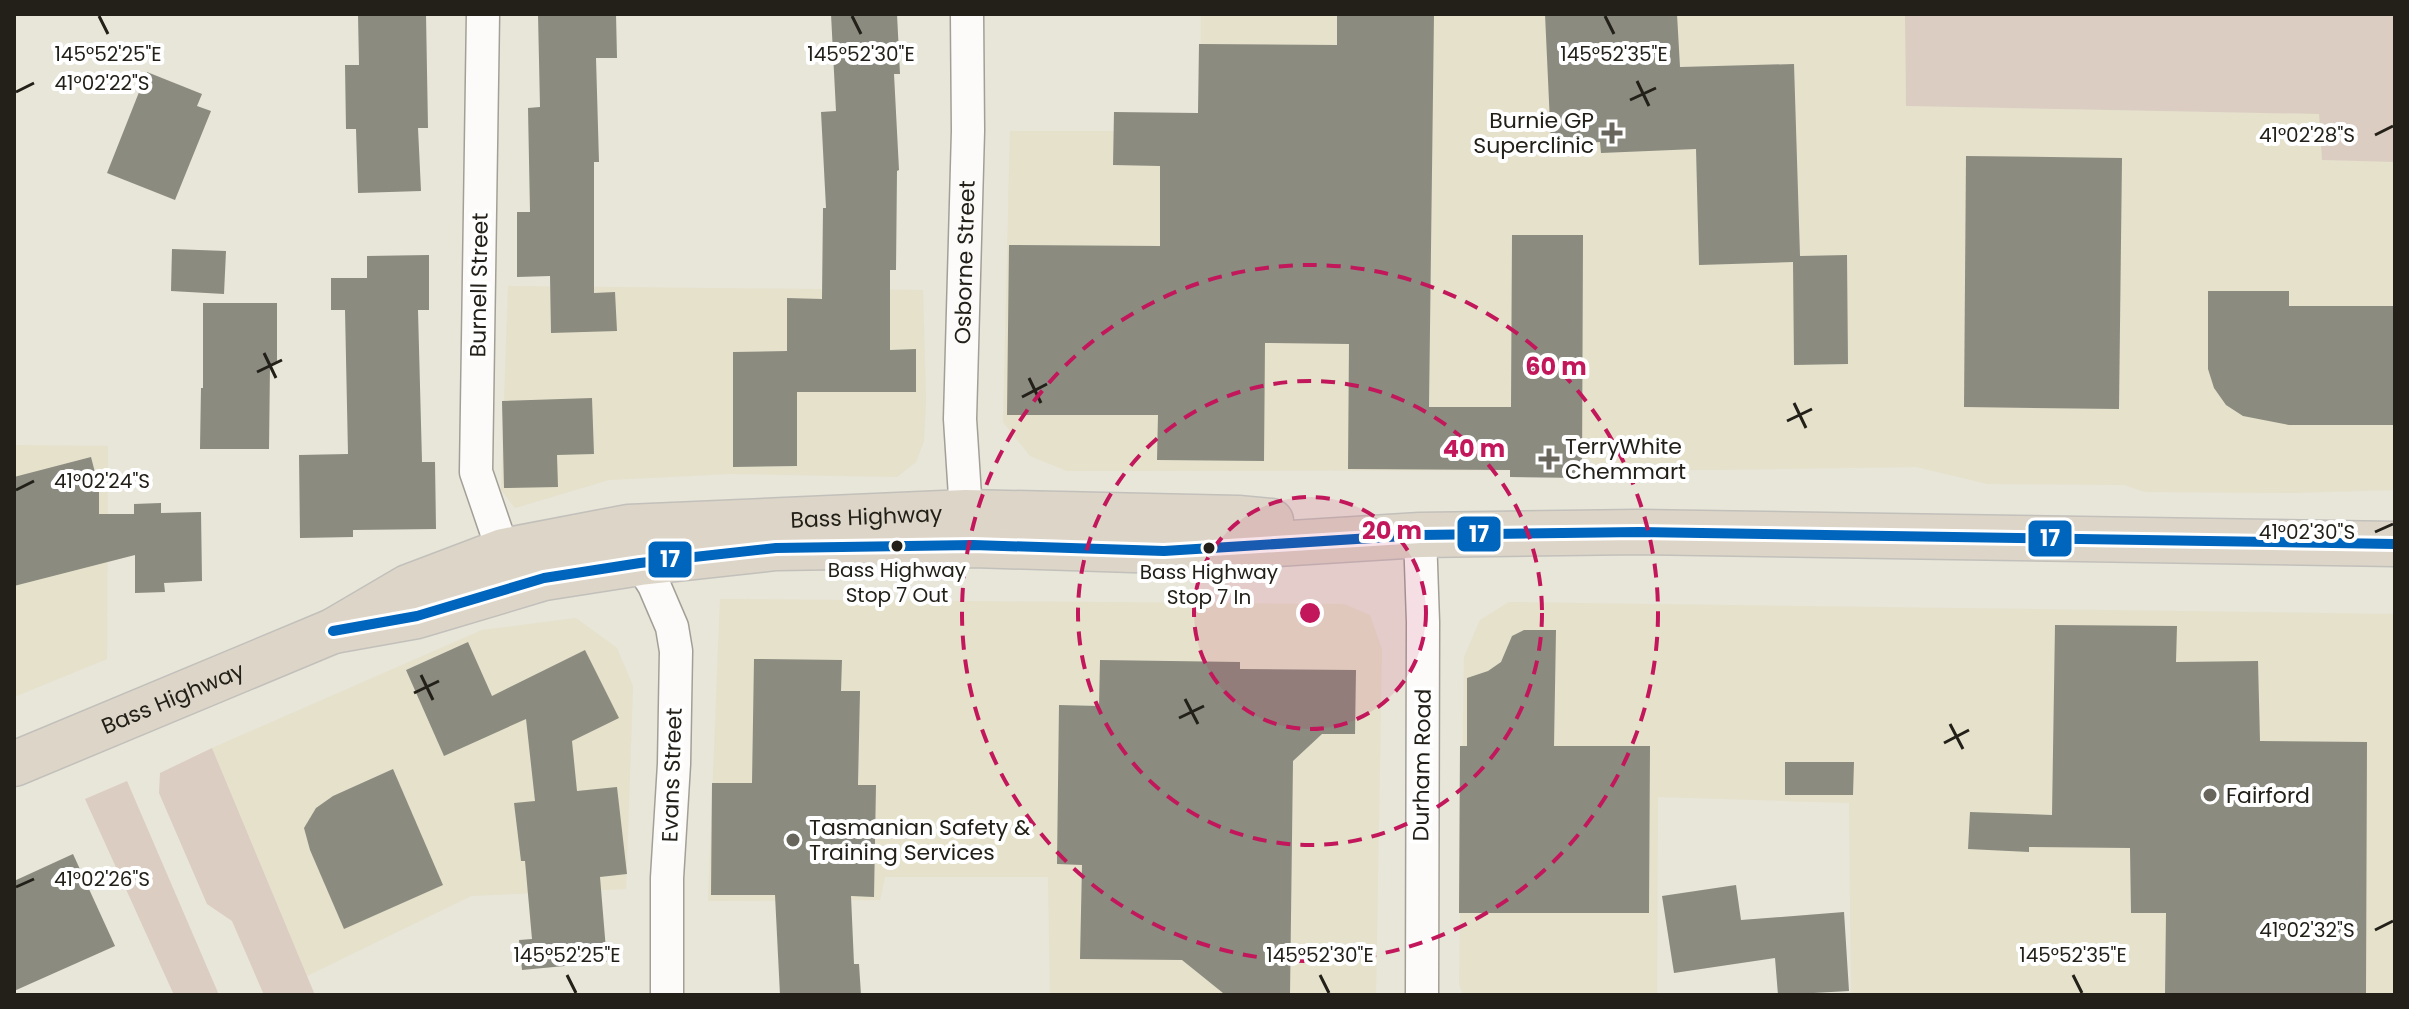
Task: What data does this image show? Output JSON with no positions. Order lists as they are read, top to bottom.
{
  "streets": {
    "highway": ["Bass Highway"],
    "street": [
      "Osborne Street",
      "Burnell Street",
      "Durham Road",
      "Evans Street"
    ]
  },
  "crossings": [
    ["Osborne Street", "Bass Highway"],
    ["Burnell Street", "Bass Highway"],
    ["Bass Highway", "Durham Road"],
    ["Bass Highway", "Evans Street"]
  ],
  "places": {
    "health": ["Burnie GP Superclinic", "TerryWhite Chemmart"],
    "other": [
      "Bass Highway Stop 7 Out",
      "Bass Highway Stop 7 In",
      "Fairford",
      "Tasmanian Safety & Training Services"
    ]
  },
  "lines": ["transit line 17"],
  "coordinates": [
    "145°52'25\"E",
    "145°52'30\"E",
    "145°52'35\"E",
    "41°02'22\"S",
    "41°02'28\"S",
    "41°02'24\"S",
    "41°02'30\"S",
    "41°02'26\"S",
    "41°02'32\"S"
  ],
  "rings": ["60 m", "40 m", "20 m"]
}
